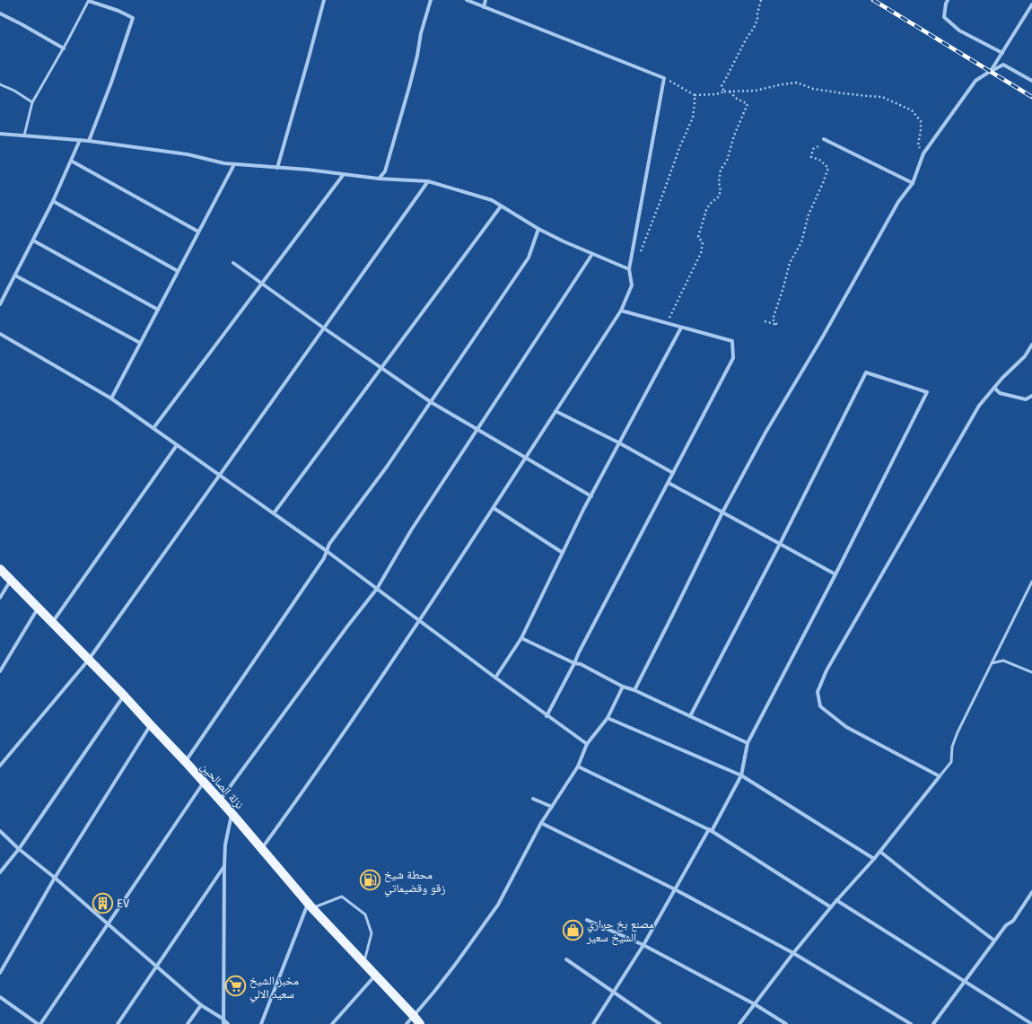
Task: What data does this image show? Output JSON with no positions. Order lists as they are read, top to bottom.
{
  "streets": {
    "main road": ["نزلة الصالحين"]
  },
  "places": {
    "fuel station": ["محطة شيخ زقو وقضيماتي"],
    "building": ["EV"],
    "shop": ["مصنع بخ حراري الشيخ سعير"],
    "supermarket": ["مخبز الشيخ سعيد الالي"]
  }
}
